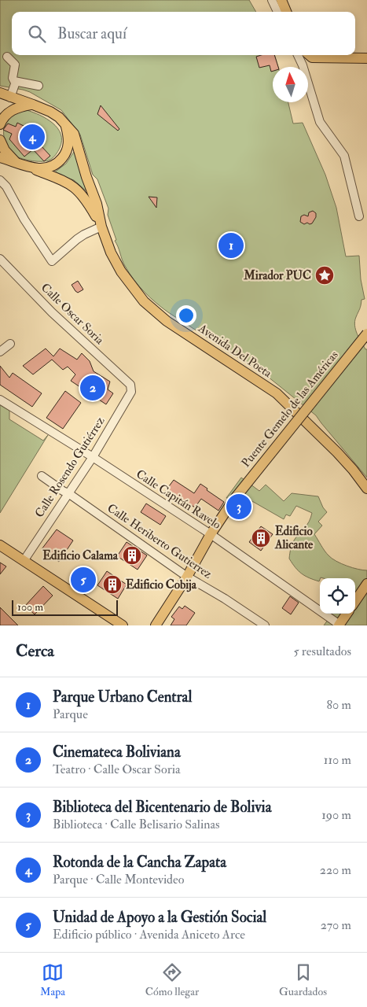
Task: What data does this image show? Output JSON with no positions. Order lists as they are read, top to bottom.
{
  "streets": {
    "main road": ["Avenida Del Poeta", "Puente Gemelo de las Américas"],
    "street": [
      "Calle Oscar Soria",
      "Calle Rosendo Gutiérrez",
      "Calle Capitán Ravelo",
      "Calle Heriberto Gutierrez"
    ]
  },
  "crossings": [
    ["Calle Oscar Soria", "Calle Rosendo Gutiérrez"],
    ["Puente Gemelo de las Américas", "Calle Capitán Ravelo"],
    ["Puente Gemelo de las Américas", "Calle Heriberto Gutierrez"],
    ["Calle Rosendo Gutiérrez", "Calle Capitán Ravelo"],
    ["Calle Rosendo Gutiérrez", "Calle Heriberto Gutierrez"]
  ],
  "places": {
    "place": ["Mirador PUC"],
    "building": ["Edificio Alicante", "Edificio Calama", "Edificio Cobija"]
  },
  "scale_bar": "100 m",
  "north": "top",
  "page": {
    "search": "Buscar aquí",
    "pins": [
      "4",
      "1",
      "2",
      "3",
      "5"
    ],
    "scale": "100 m",
    "heading": ["Cerca", "5 resultados"],
    "list": [
      {
        "mark": "1",
        "name": "Parque Urbano Central",
        "note": "Parque",
        "value": "80 m"
      },
      {
        "mark": "2",
        "name": "Cinemateca Boliviana",
        "note": "Teatro · Calle Oscar Soria",
        "value": "110 m"
      },
      {
        "mark": "3",
        "name": "Biblioteca del Bicentenario de Bolivia",
        "note": "Biblioteca · Calle Belisario Salinas",
        "value": "190 m"
      },
      {
        "mark": "4",
        "name": "Rotonda de la Cancha Zapata",
        "note": "Parque · Calle Montevideo",
        "value": "220 m"
      },
      {
        "mark": "5",
        "name": "Unidad de Apoyo a la Gestión Social",
        "note": "Edificio público · Avenida Aniceto Arce",
        "value": "270 m"
      }
    ],
    "nav": ["Mapa", "Cómo llegar", "Guardados"]
  }
}
